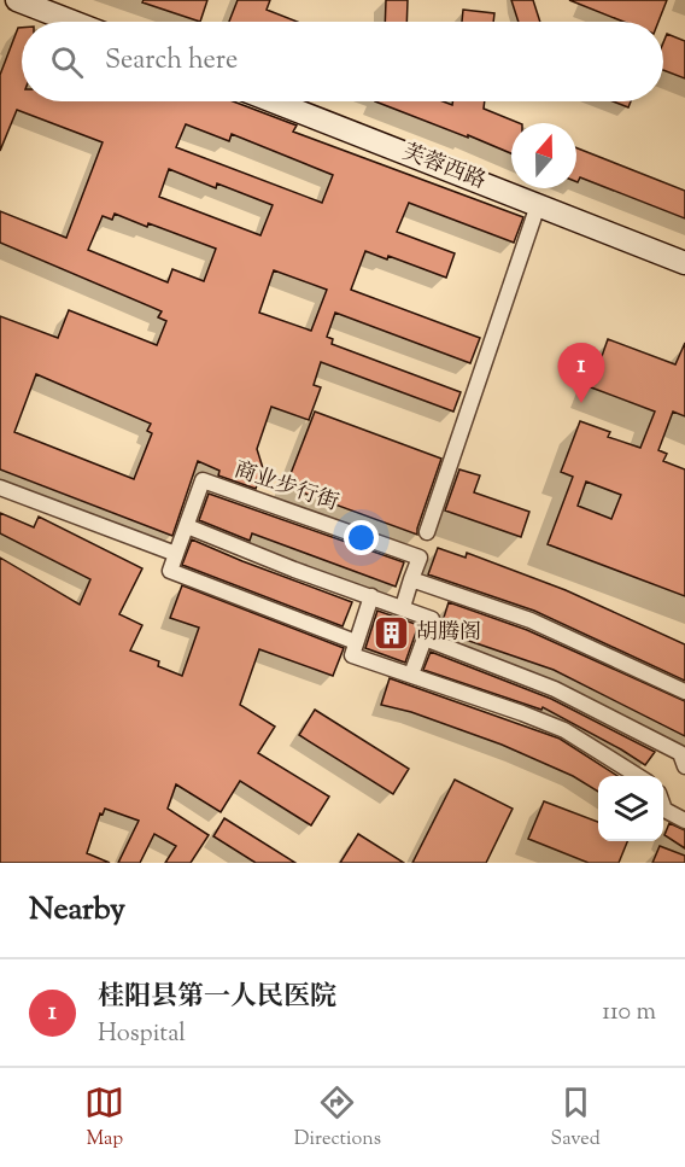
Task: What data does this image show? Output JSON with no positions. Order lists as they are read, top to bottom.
{
  "streets": {
    "street": ["芙蓉西路", "商业步行街"]
  },
  "places": {
    "building": ["胡腾阁"]
  },
  "north": "top",
  "page": {
    "search": "Search here",
    "pins": "1",
    "heading": "Nearby",
    "list": [
      {
        "mark": "1",
        "name": "桂阳县第一人民医院",
        "note": "Hospital",
        "value": "110 m"
      }
    ],
    "nav": ["Map", "Directions", "Saved"]
  }
}
